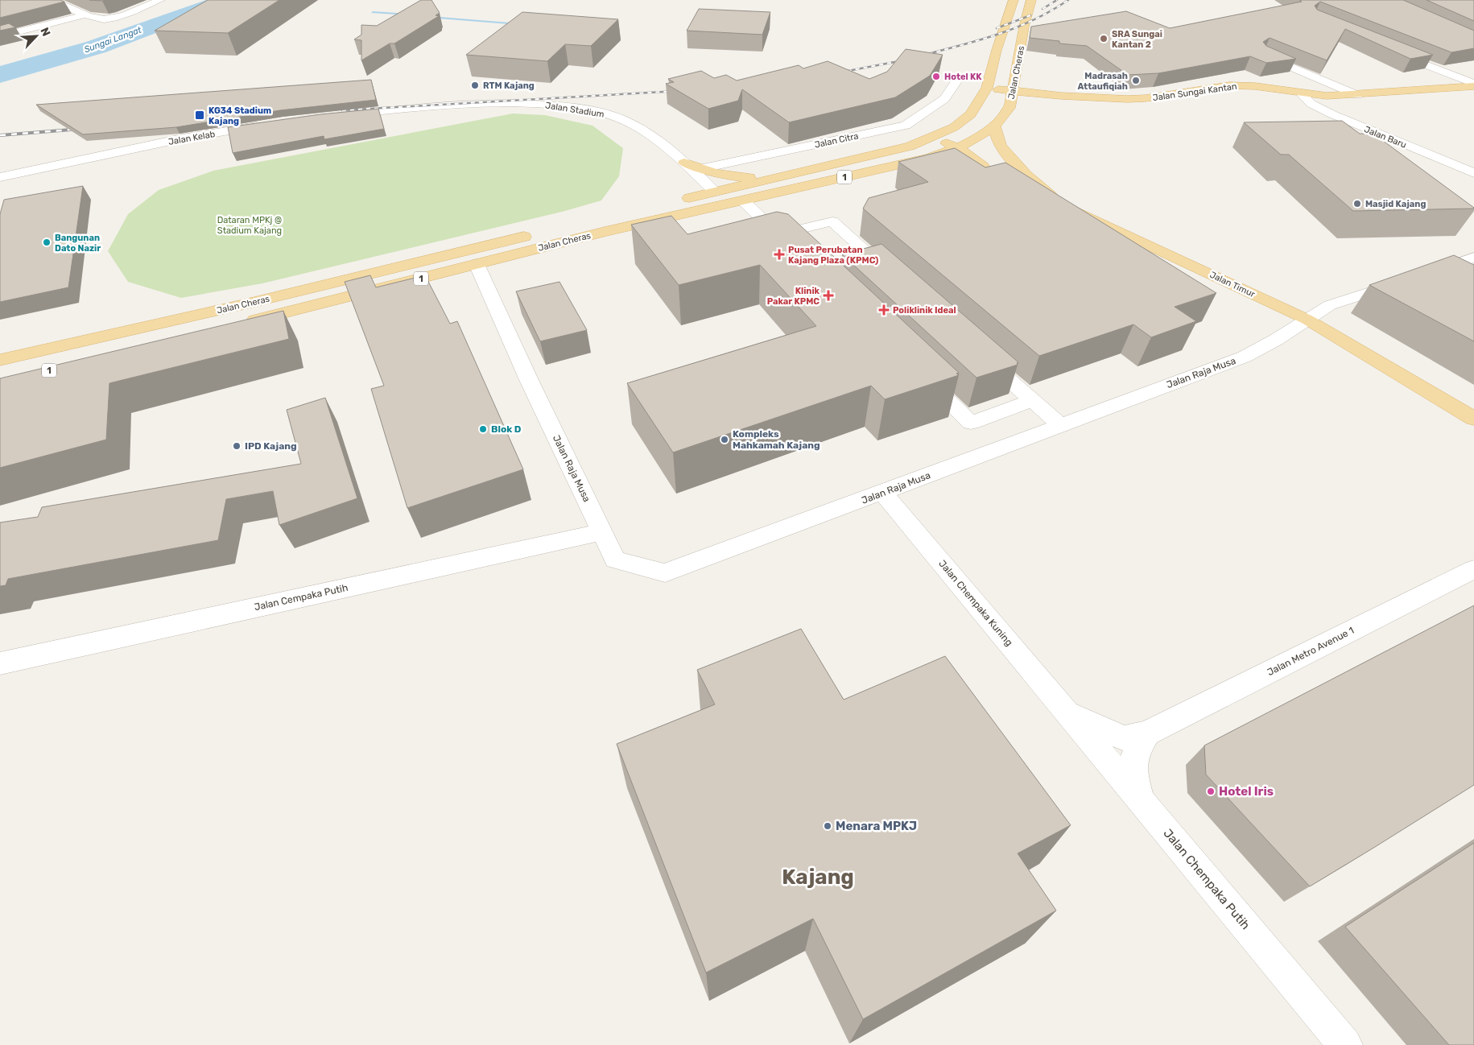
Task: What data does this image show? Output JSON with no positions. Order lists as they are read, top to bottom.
{
  "streets": {
    "main road": [
      "Jalan Cheras",
      "Jalan Sungai Kantan",
      "1",
      "Jalan Timur"
    ],
    "street": [
      "Jalan Stadium",
      "Jalan Baru",
      "Jalan Kelab",
      "Jalan Citra",
      "Jalan Raja Musa",
      "Jalan Cempaka Putih",
      "Jalan Chempaka Kuning",
      "Jalan Metro Avenue 1",
      "Jalan Chempaka Putih"
    ]
  },
  "crossings": [
    ["Jalan Cheras", "Jalan Sungai Kantan"],
    ["Jalan Cheras", "Jalan Raja Musa"],
    ["Jalan Sungai Kantan", "Jalan Baru"],
    ["Jalan Sungai Kantan", "1"],
    ["Jalan Stadium", "1"],
    ["Jalan Timur", "Jalan Raja Musa"],
    ["Jalan Raja Musa", "Jalan Cempaka Putih"],
    ["Jalan Raja Musa", "Jalan Chempaka Kuning"],
    ["Jalan Chempaka Kuning", "Jalan Metro Avenue 1"],
    ["Jalan Chempaka Kuning", "Jalan Chempaka Putih"],
    ["Jalan Metro Avenue 1", "Jalan Chempaka Putih"]
  ],
  "districts": ["Kajang"],
  "water": ["Sungai Langat"],
  "parks": ["Dataran MPKj @ Stadium Kajang"],
  "places": {
    "other": [
      "SRA Sungai Kantan 2",
      "Hotel KK",
      "Madrasah Attaufiqiah",
      "RTM Kajang",
      "Masjid Kajang",
      "Bangunan Dato Nazir",
      "Blok D",
      "Kompleks Mahkamah Kajang",
      "IPD Kajang",
      "Hotel Iris",
      "Menara MPKJ"
    ],
    "transit": ["KG34 Stadium Kajang"],
    "health": ["Pusat Perubatan Kajang Plaza (KPMC)", "Klinik Pakar KPMC", "Poliklinik Ideal"]
  },
  "north": "top right"
}
